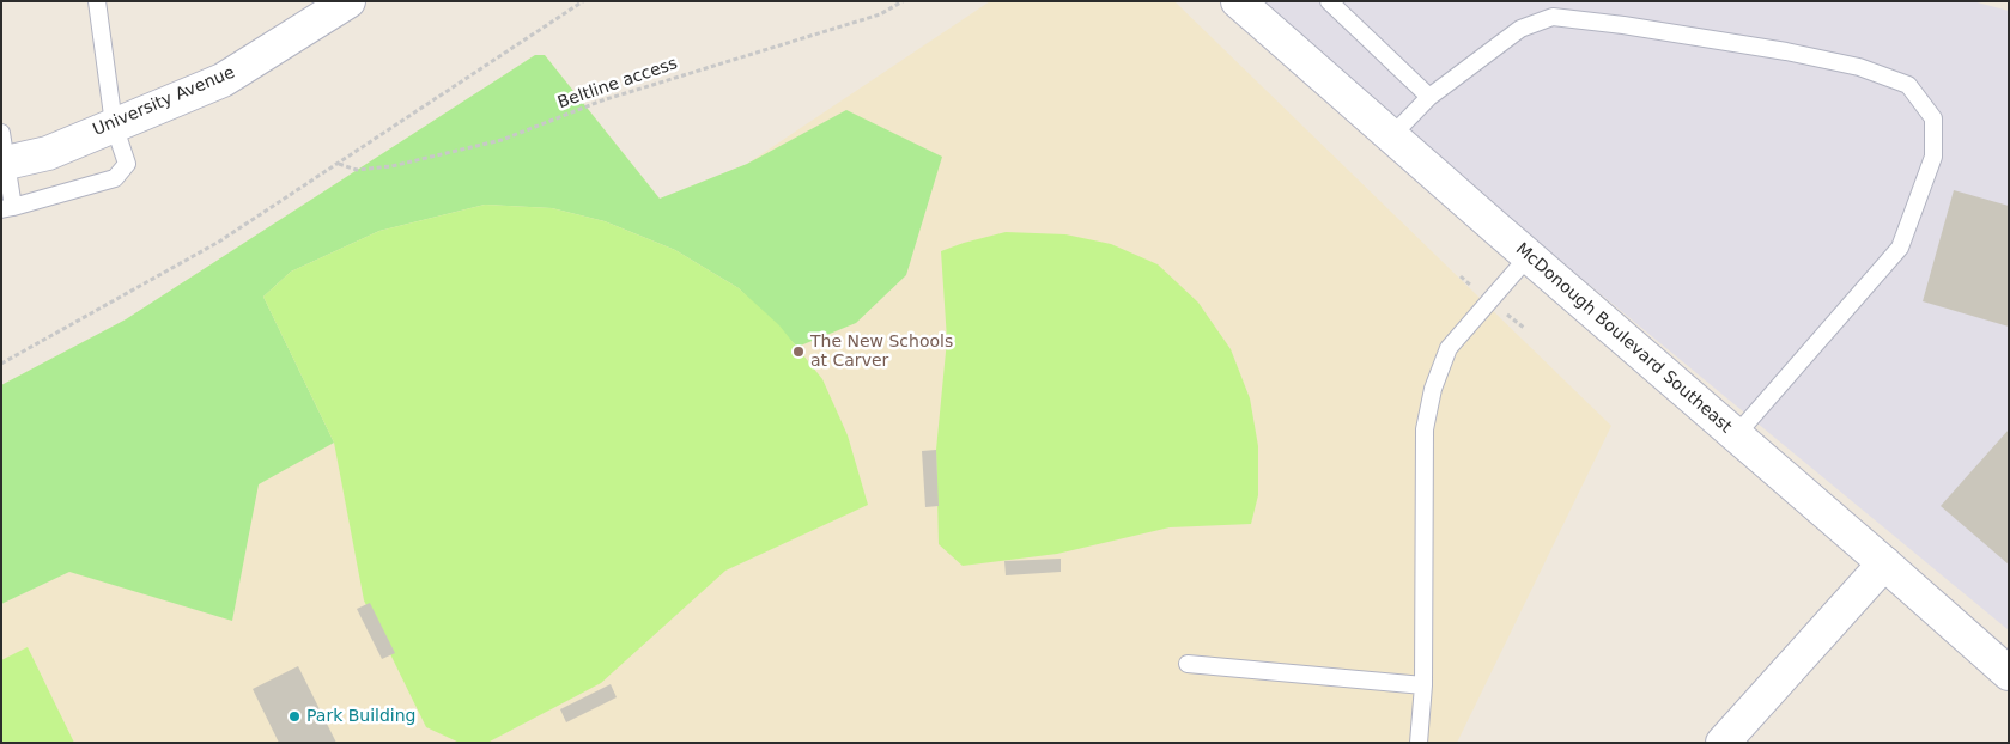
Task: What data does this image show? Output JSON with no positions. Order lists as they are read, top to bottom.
{
  "streets": {
    "main road": ["University Avenue", "McDonough Boulevard Southeast"],
    "path": ["Beltline access"]
  },
  "places": ["The New Schools at Carver", "Park Building"]
}
